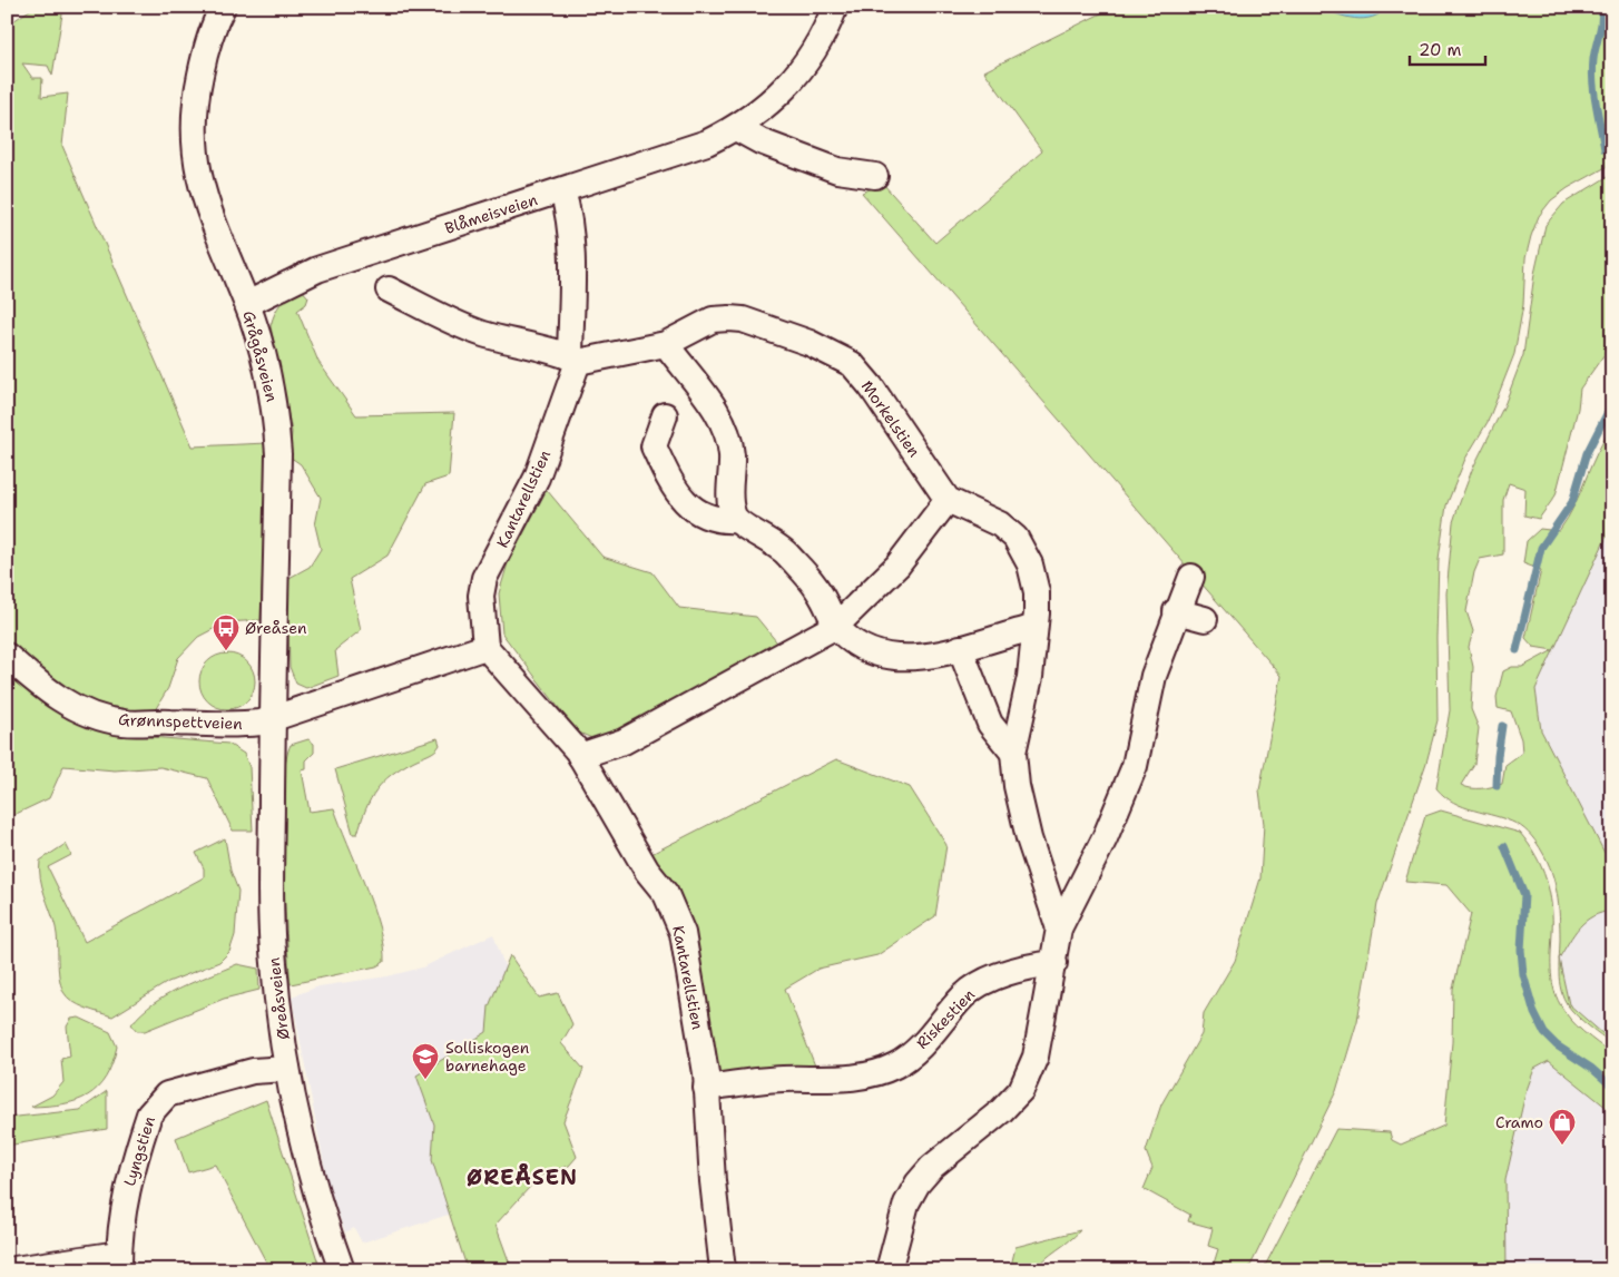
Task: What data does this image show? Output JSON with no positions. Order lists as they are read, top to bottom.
{
  "streets": {
    "street": [
      "Blåmeisveien",
      "Grågåsveien",
      "Morkelstien",
      "Kantarellstien",
      "Grønnspettveien",
      "Øreåsveien",
      "Riskestien",
      "Lyngstien"
    ]
  },
  "crossings": [
    ["Blåmeisveien", "Grågåsveien"],
    ["Blåmeisveien", "Kantarellstien"],
    ["Grågåsveien", "Grønnspettveien"],
    ["Grågåsveien", "Øreåsveien"],
    ["Morkelstien", "Kantarellstien"],
    ["Kantarellstien", "Riskestien"],
    ["Grønnspettveien", "Øreåsveien"],
    ["Øreåsveien", "Lyngstien"]
  ],
  "districts": ["ØREÅSEN"],
  "places": {
    "bus stop": ["Øreåsen"],
    "school or university": ["Solliskogen barnehage"],
    "shop": ["Cramo"]
  },
  "scale_bar": "20 m"
}
